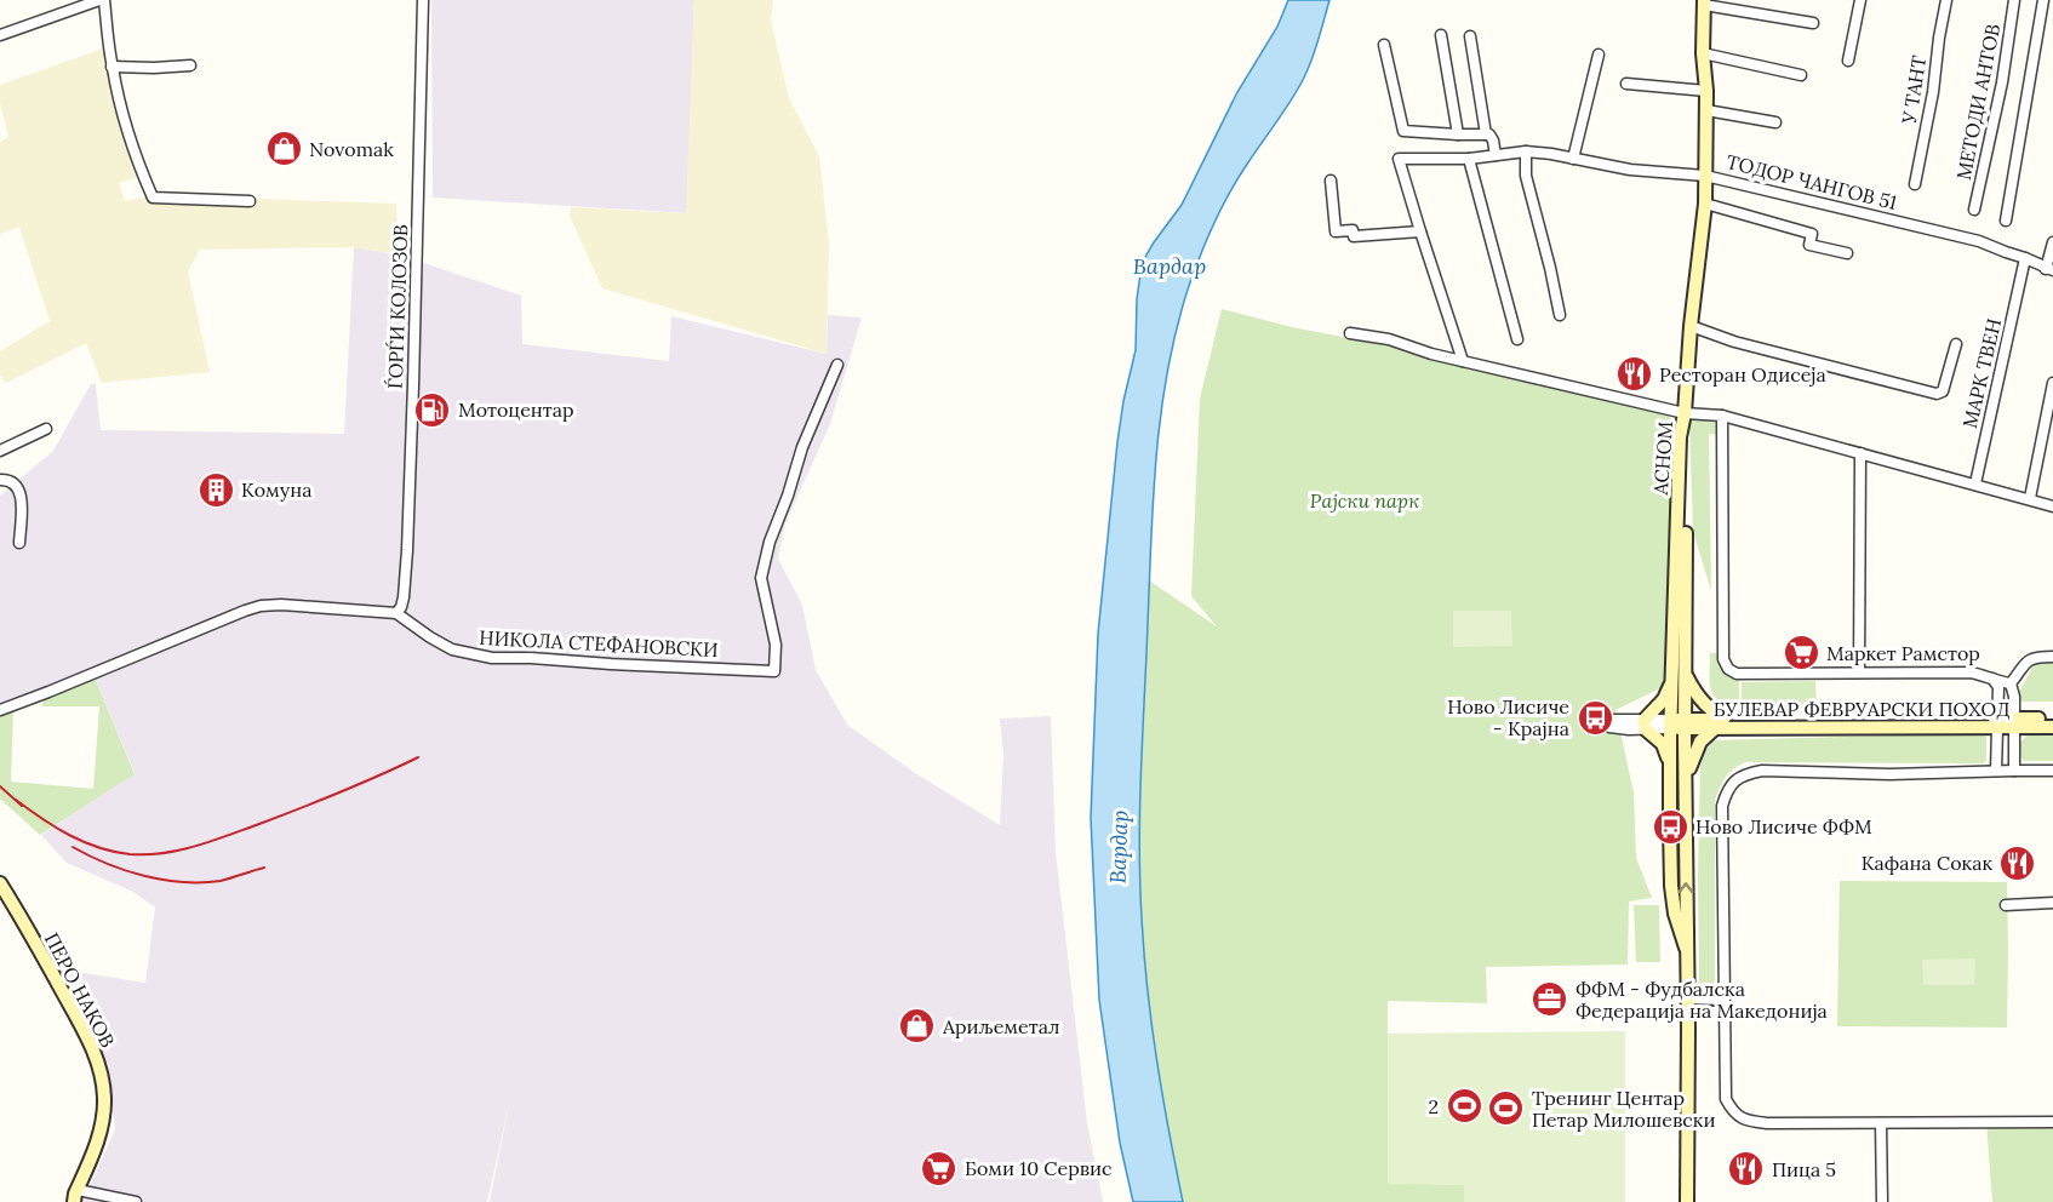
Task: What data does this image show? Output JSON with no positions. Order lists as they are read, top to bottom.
{
  "streets": {
    "street": [
      "У ТАНТ",
      "МЕТОДИ АНТОВ",
      "ТОДОР ЧАНГОВ 51",
      "ЃОРЃИ КОЛОЗОВ",
      "МАРК ТВЕН",
      "АСНОМ",
      "НИКОЛА СТЕФАНОВСКИ",
      "БУЛЕВАР ФЕВРУАРСКИ ПОХОД",
      "ПЕРО НАКОВ"
    ]
  },
  "crossings": [
    ["ТОДОР ЧАНГОВ 51", "МАРК ТВЕН"],
    ["ТОДОР ЧАНГОВ 51", "АСНОМ"],
    ["ЃОРЃИ КОЛОЗОВ", "НИКОЛА СТЕФАНОВСКИ"],
    ["АСНОМ", "БУЛЕВАР ФЕВРУАРСКИ ПОХОД"]
  ],
  "water": ["Вардар"],
  "parks": ["Рајски парк"],
  "places": {
    "shop": ["Novomak", "Ариљеметал"],
    "restaurant": ["Ресторан Одисеја", "Кафана Сокак", "Пица 5"],
    "fuel station": ["Мотоцентар"],
    "building": ["Комуна"],
    "supermarket": ["Маркет Рамстор", "Боми 10 Сервис"],
    "bus stop": ["Ново Лисиче - Крајна", "Ново Лисиче ФФМ"],
    "office": ["ФФМ - Фудбалска Федерација на Македонија"],
    "sports": ["2", "Тренинг Центар Петар Милошевски"]
  }
}
